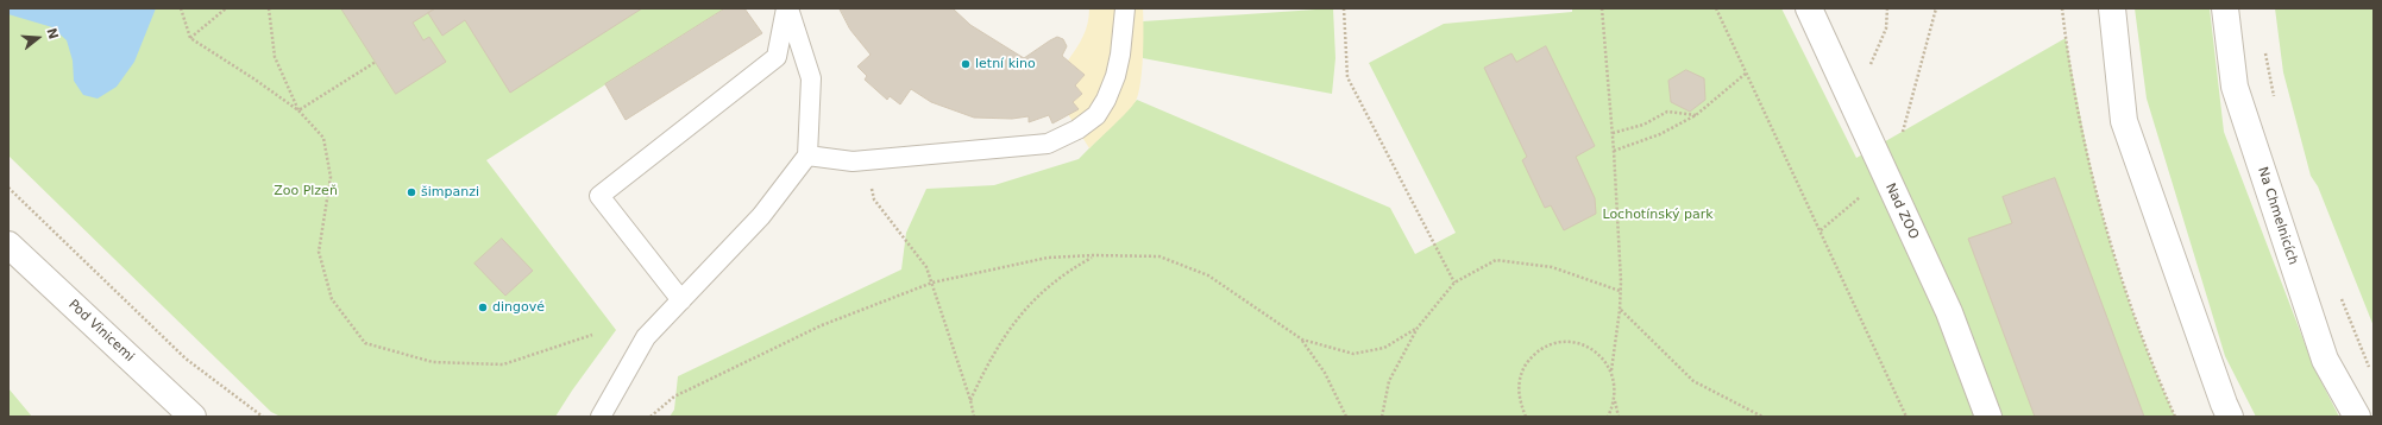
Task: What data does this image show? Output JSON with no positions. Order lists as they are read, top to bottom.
{
  "streets": {
    "street": ["Nad ZOO", "Na Chmelnicích", "Pod Vinicemi"]
  },
  "parks": ["Zoo Plzeň", "Lochotínský park"],
  "places": ["letní kino", "šimpanzi", "dingové"],
  "north": "right"
}
